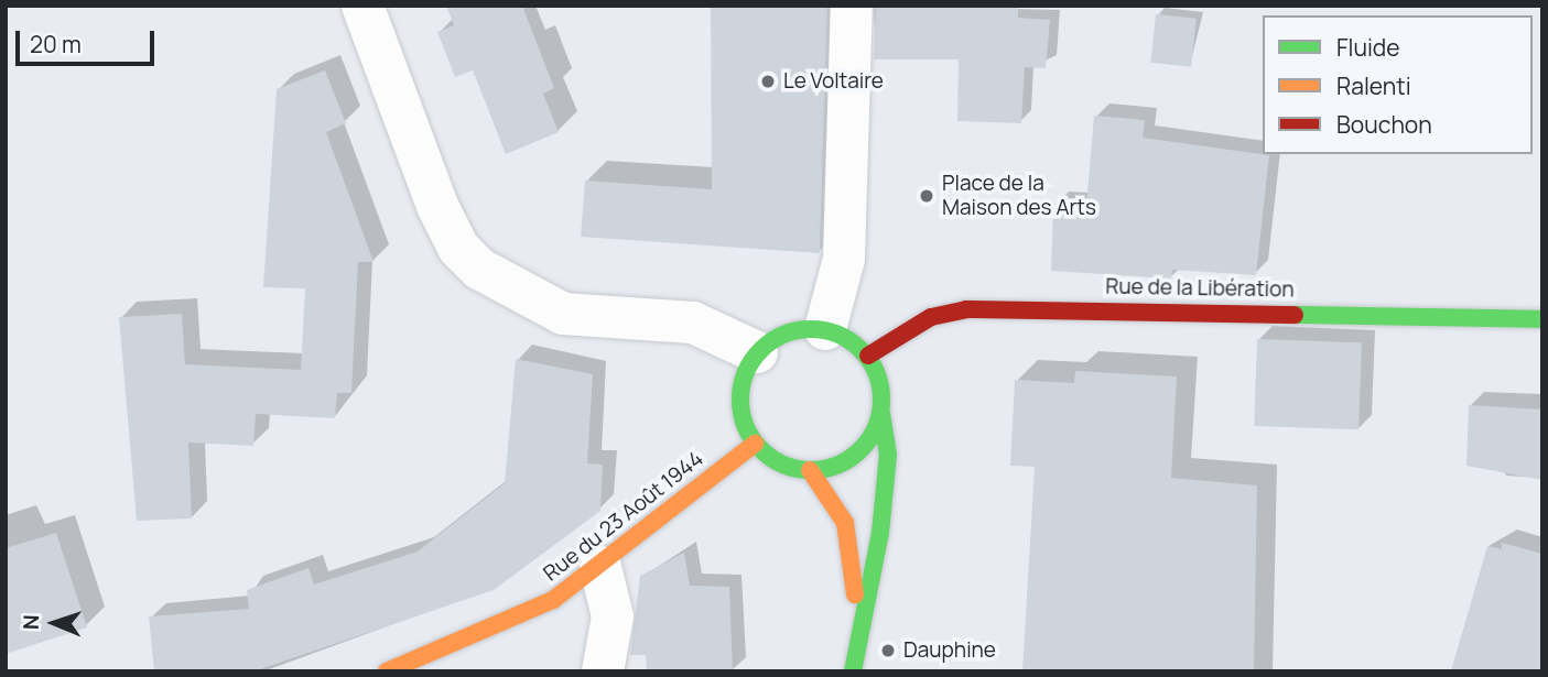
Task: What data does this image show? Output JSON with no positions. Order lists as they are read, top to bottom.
{
  "streets": {
    "main road": ["Rue de la Libération", "Rue du 23 Août 1944"]
  },
  "crossings": [
    ["Rue de la Libération", "Rue du 23 Août 1944"]
  ],
  "places": ["Le Voltaire", "Place de la Maison des Arts", "Dauphine"],
  "legend": ["Fluide", "Ralenti", "Bouchon"],
  "scale_bar": "20 m",
  "north": "left"
}
